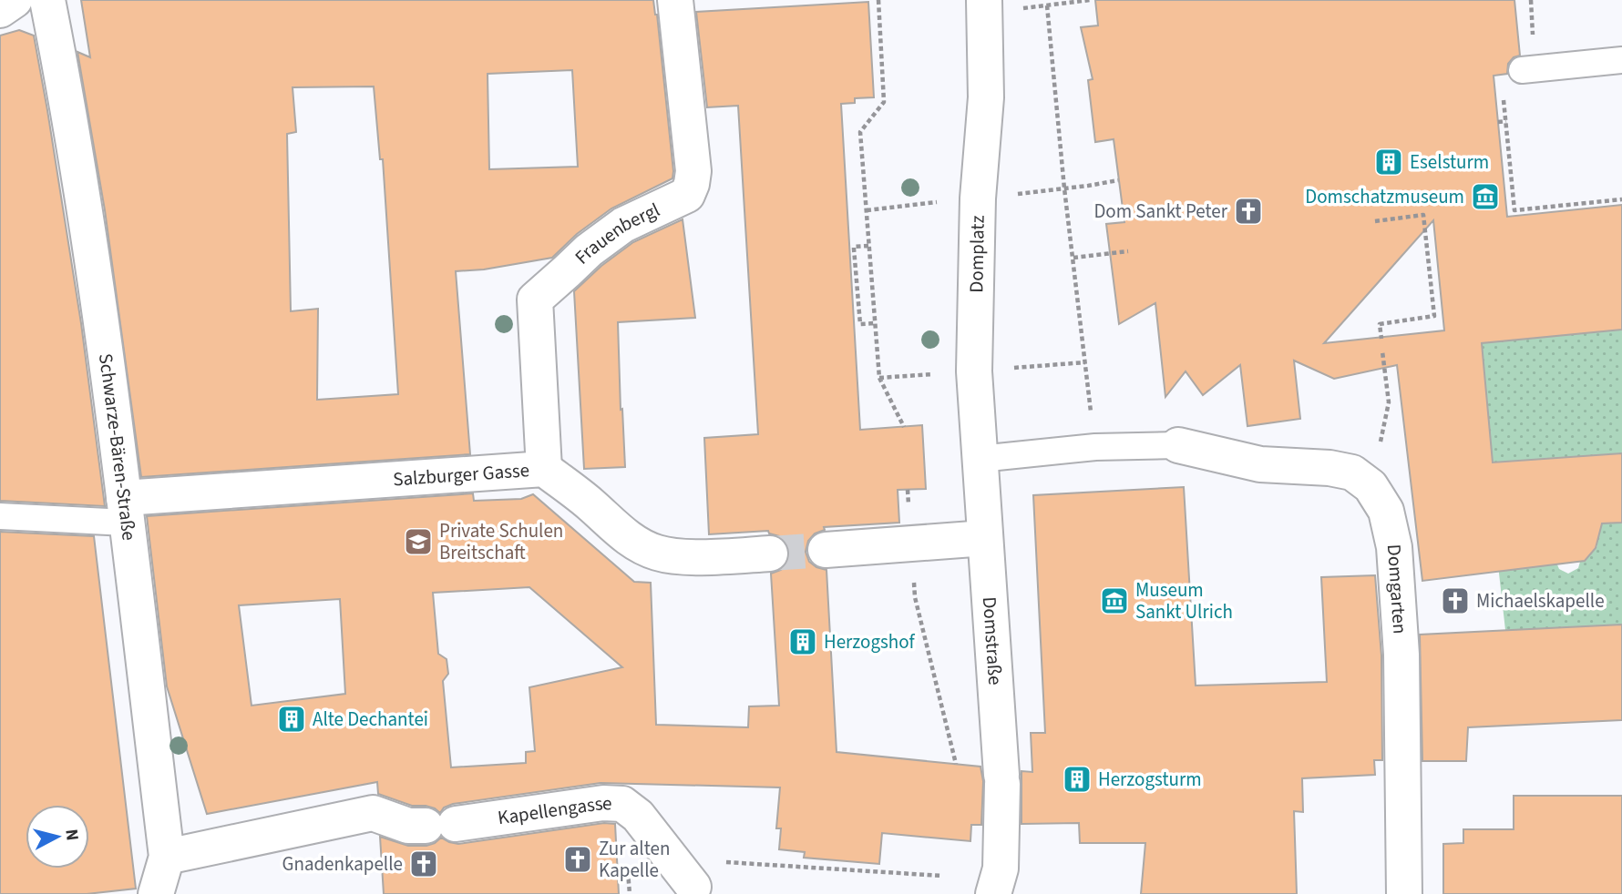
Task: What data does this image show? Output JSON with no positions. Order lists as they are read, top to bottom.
{
  "streets": {
    "street": [
      "Frauenbergl",
      "Domplatz",
      "Schwarze-Bären-Straße",
      "Salzburger Gasse",
      "Domgarten",
      "Domstraße",
      "Kapellengasse"
    ]
  },
  "crossings": [
    ["Frauenbergl", "Salzburger Gasse"],
    ["Domplatz", "Domstraße"],
    ["Schwarze-Bären-Straße", "Salzburger Gasse"],
    ["Schwarze-Bären-Straße", "Kapellengasse"]
  ],
  "places": {
    "building": [
      "Eselsturm",
      "Herzogshof",
      "Alte Dechantei",
      "Herzogsturm"
    ],
    "museum": ["Domschatzmuseum", "Museum Sankt Ulrich"],
    "church": [
      "Dom Sankt Peter",
      "Michaelskapelle",
      "Zur alten Kapelle",
      "Gnadenkapelle"
    ],
    "school or university": ["Private Schulen Breitschaft"]
  },
  "north": "right"
}
